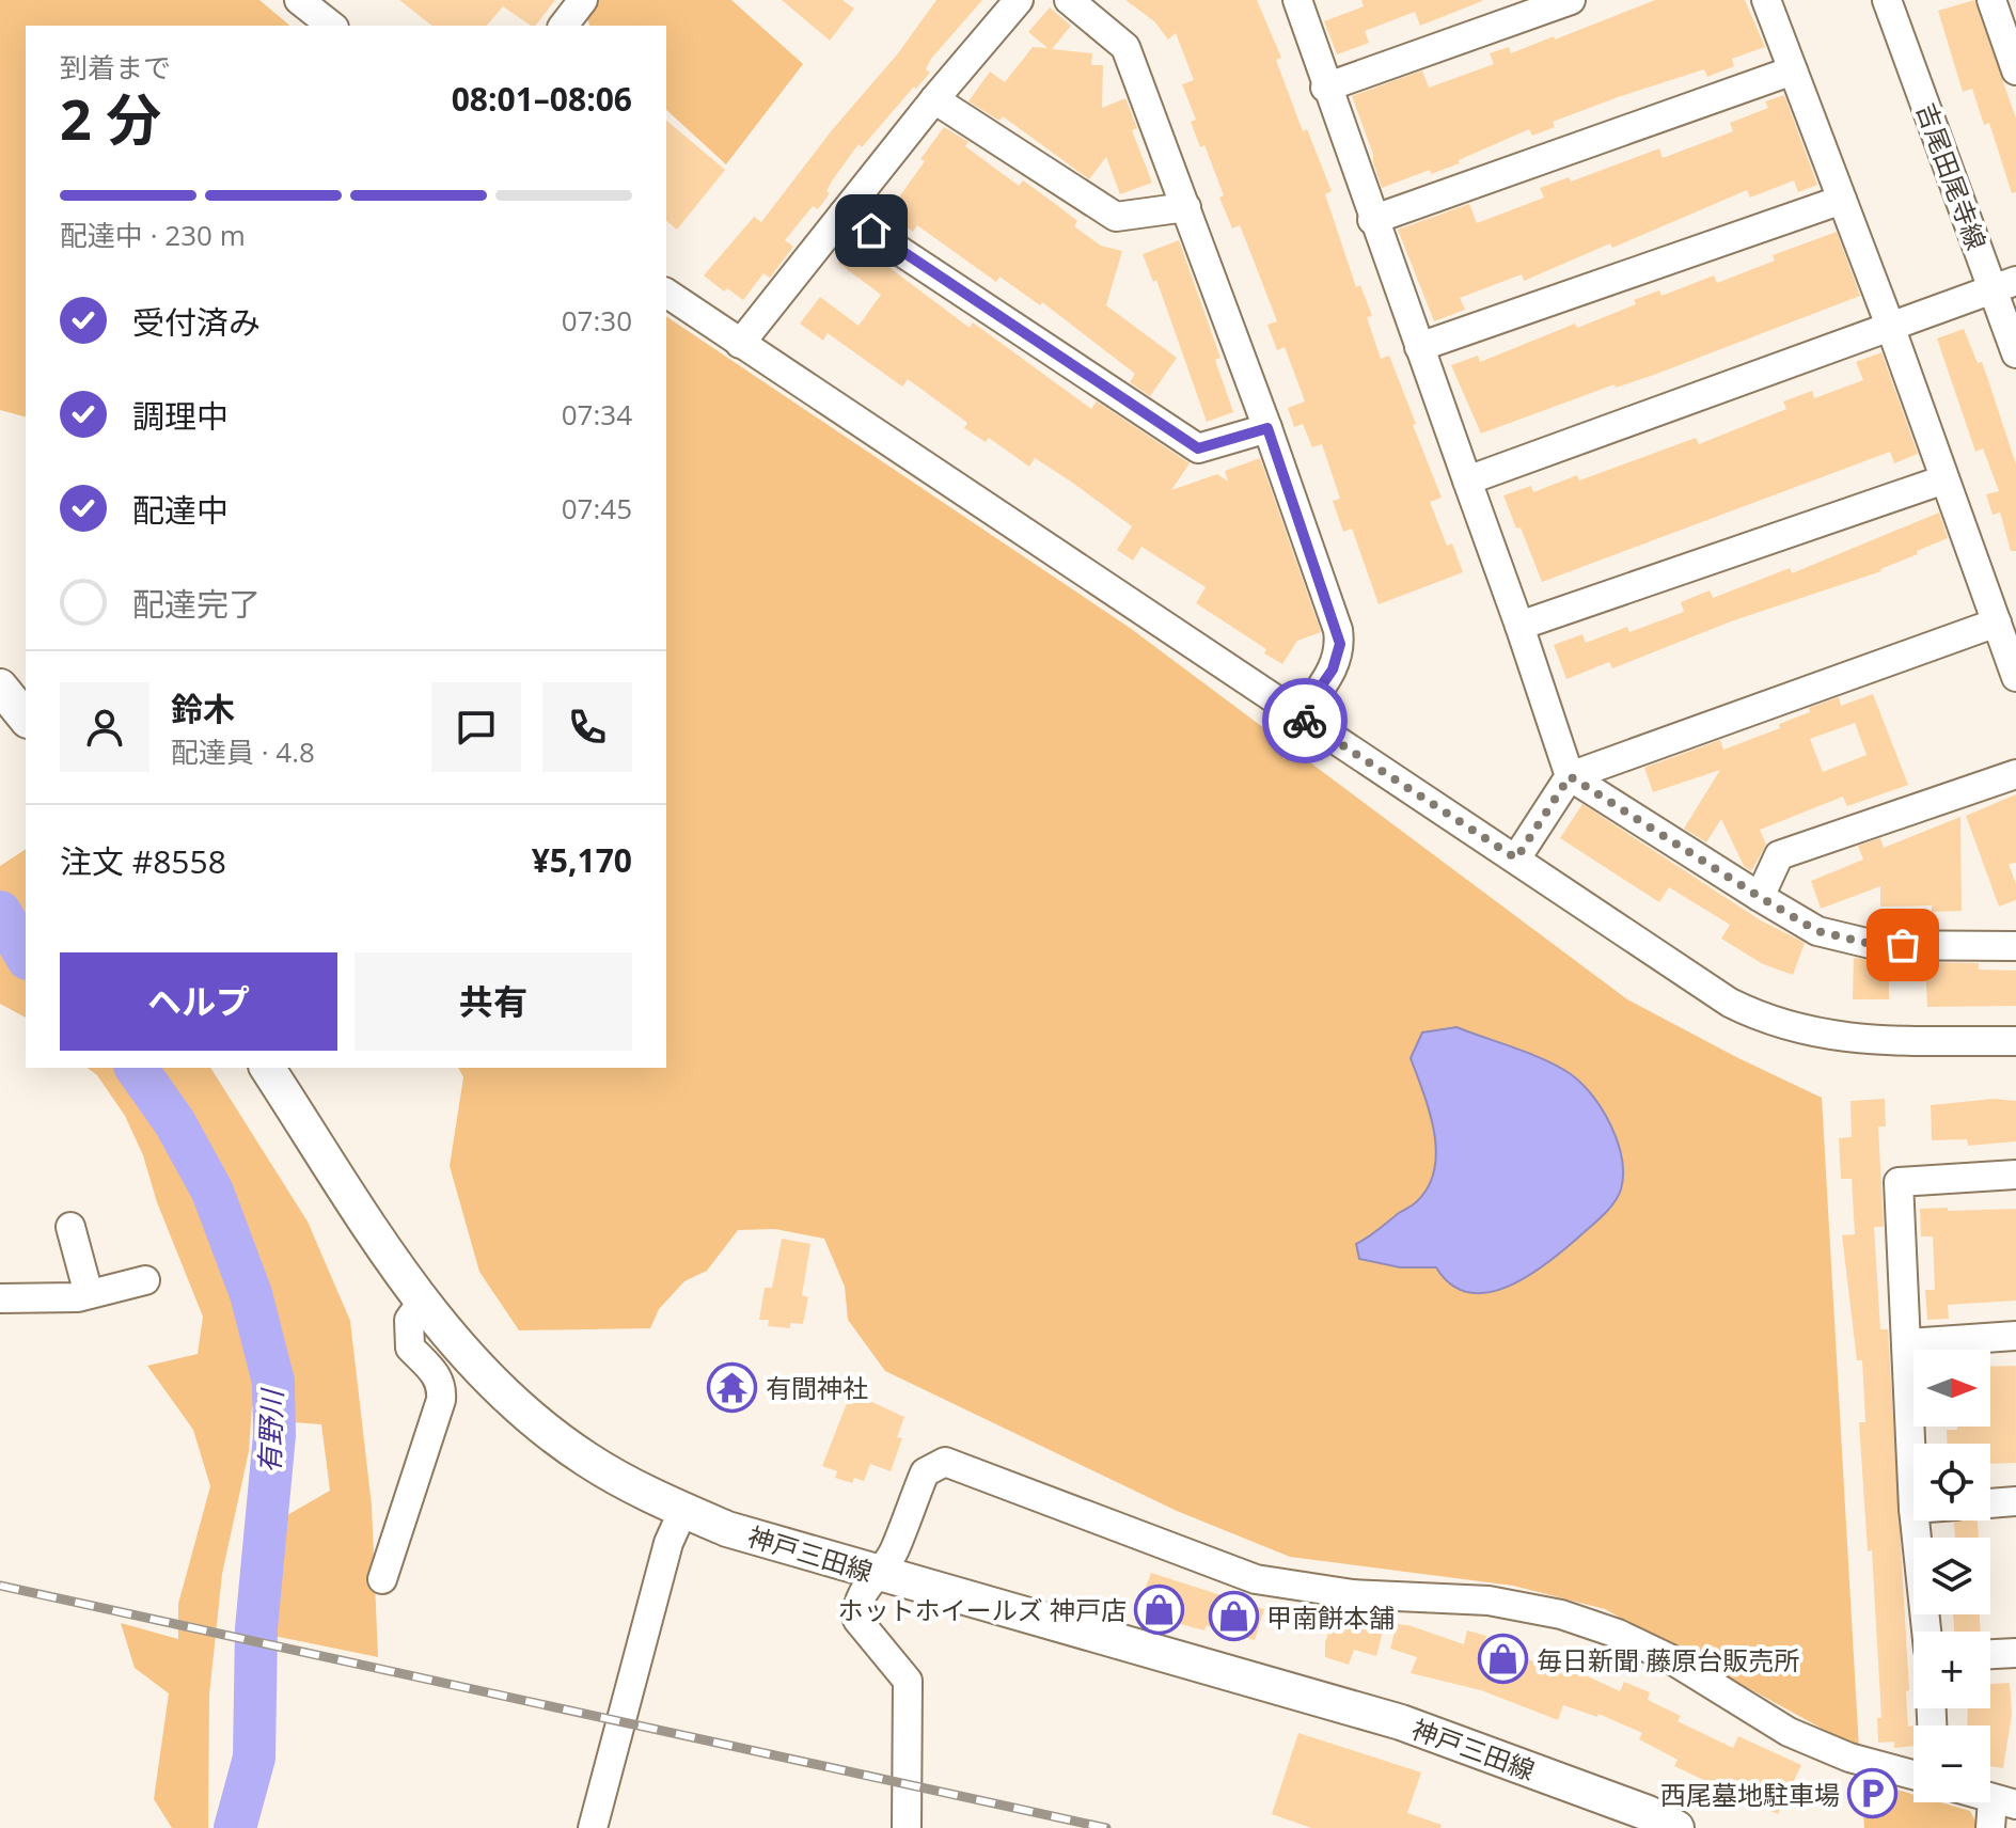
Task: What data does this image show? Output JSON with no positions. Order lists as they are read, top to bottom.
{
  "streets": {
    "main road": ["神戸三田線"],
    "street": ["吉尾田尾寺線"]
  },
  "water": ["有野川"],
  "places": {
    "temple": ["有間神社"],
    "shop": ["ホットホイールズ 神戸店", "甲南餅本舗", "毎日新聞 藤原台販売所"],
    "parking": ["西尾墓地駐車場"]
  },
  "north": "right",
  "page": {
    "heading": ["2 分", "到着まで", "08:01–08:06"],
    "panel": [
      "鈴木",
      "配達員 · 4.8",
      "注文 #8558",
      "¥5,170"
    ],
    "bar": "配達中 · 230 m",
    "list": [
      ["受付済み", "07:30"],
      ["調理中", "07:34"],
      ["配達中", "07:45"],
      "配達完了"
    ],
    "buttons": ["ヘルプ", "共有"],
    "map_buttons": ["+", "−"]
  }
}
